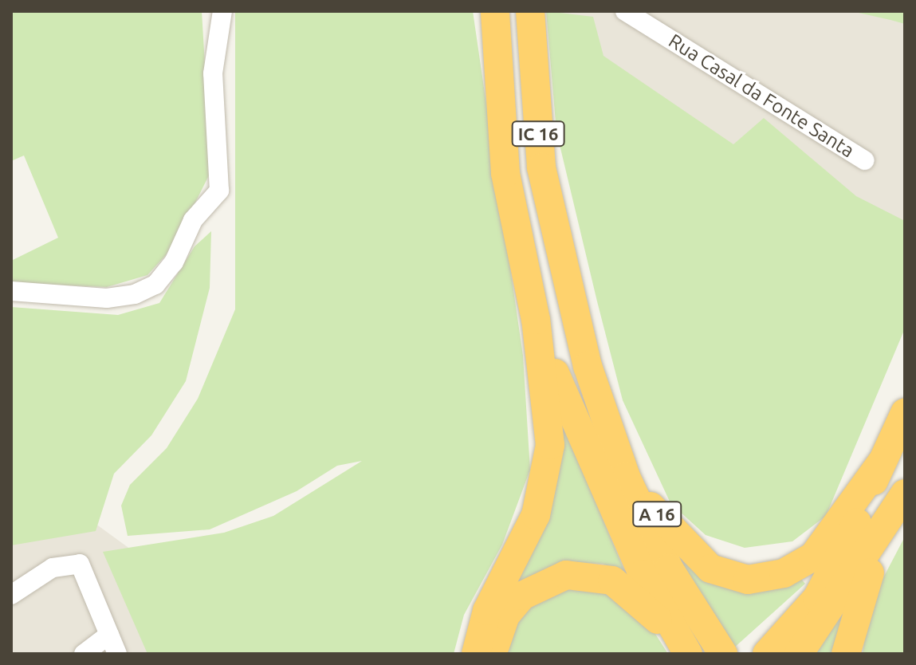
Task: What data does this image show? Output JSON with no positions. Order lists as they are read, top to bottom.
{
  "streets": {
    "highway": ["IC 16", "A 16"],
    "street": ["Rua Casal da Fonte Santa"]
  },
  "crossings": [
    ["IC 16", "A 16"]
  ]
}
